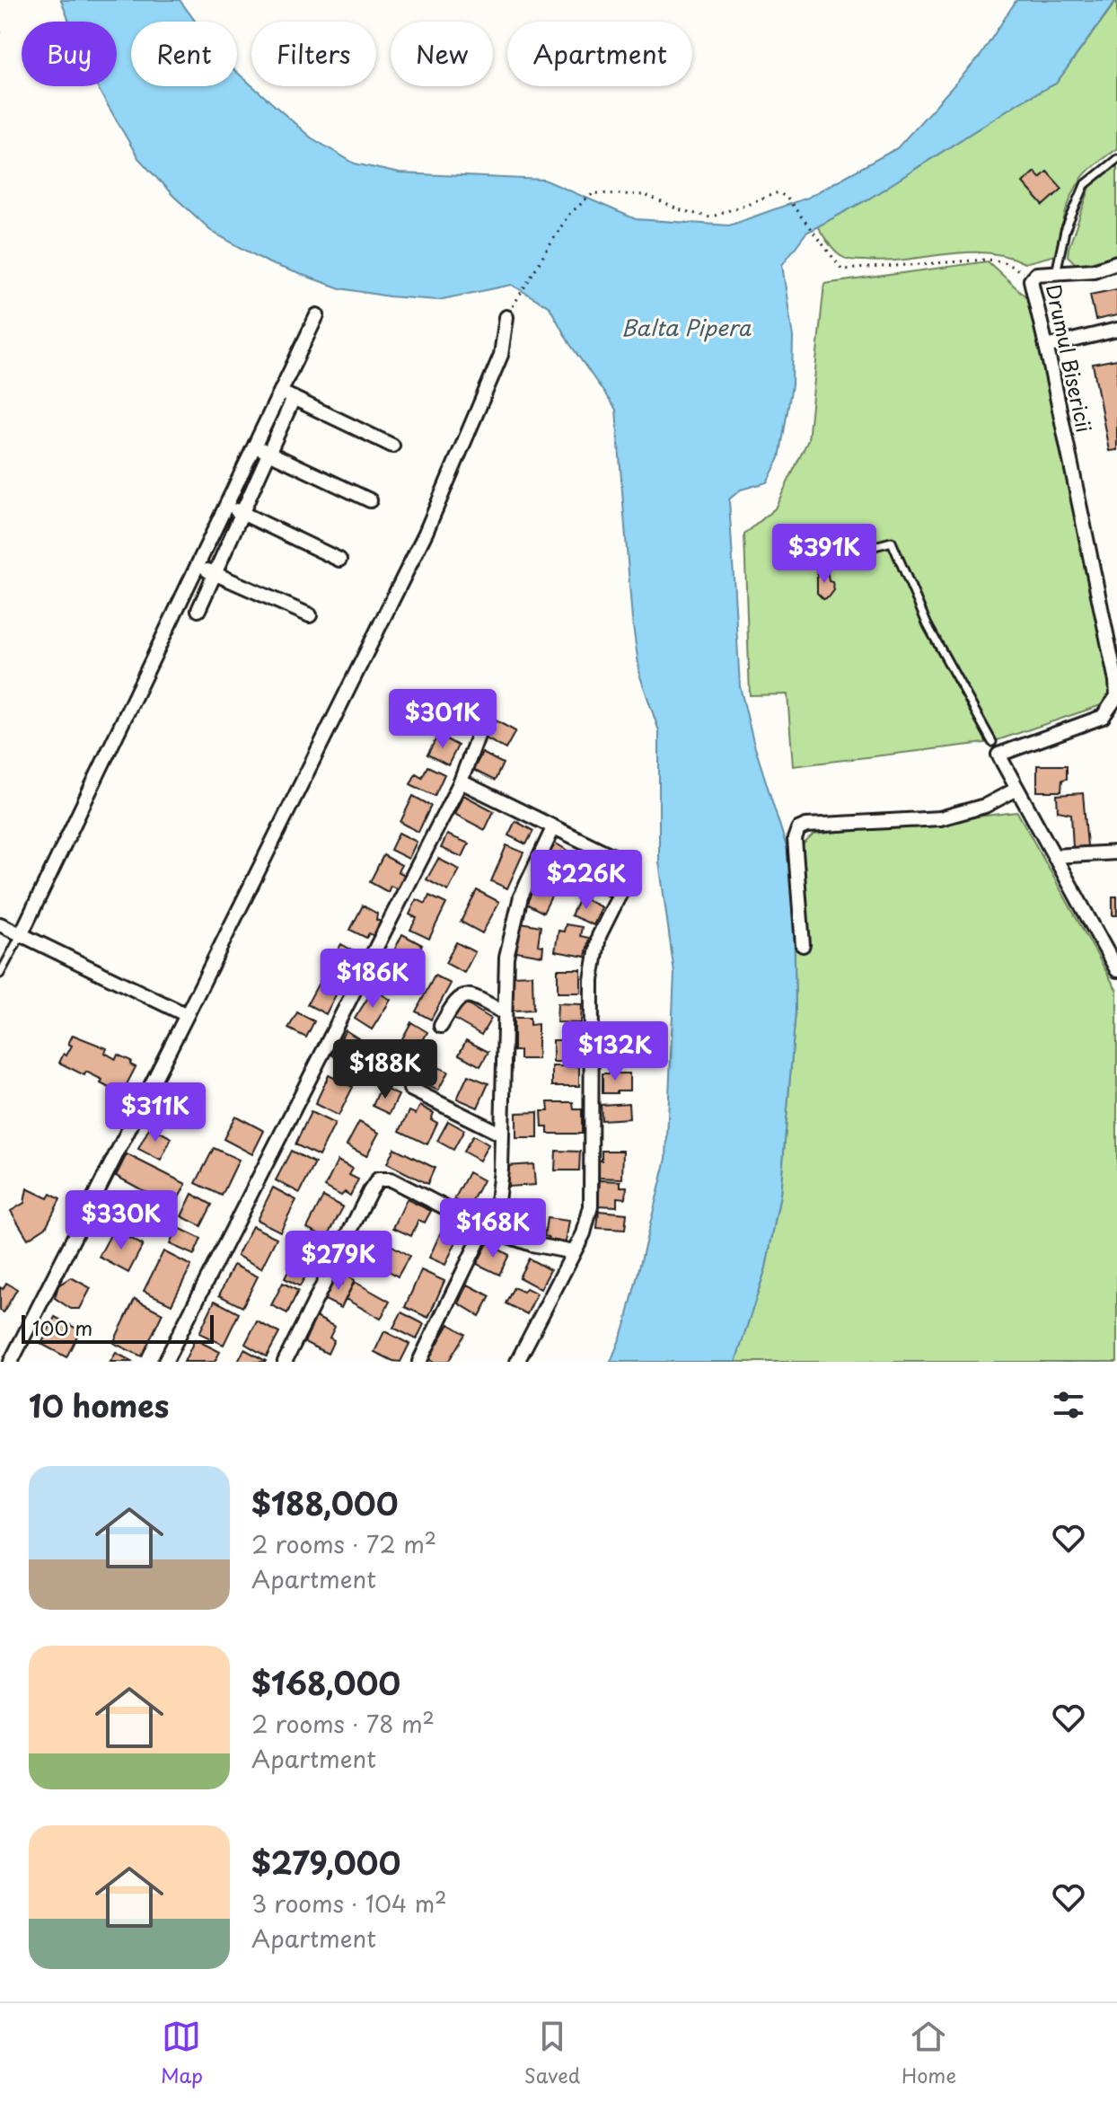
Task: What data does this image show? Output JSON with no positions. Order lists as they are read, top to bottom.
{
  "streets": {
    "street": ["Drumul Bisericii"]
  },
  "water": ["Balta Pipera"],
  "scale_bar": "100 m",
  "page": {
    "chip": [
      "Buy",
      "Rent",
      "Filters",
      "New",
      "Apartment"
    ],
    "price": [
      "$391K",
      "$301K",
      "$226K",
      "$186K",
      "$132K",
      "$188K",
      "$311K",
      "$330K",
      "$168K",
      "$279K"
    ],
    "scale": "100 m",
    "heading": "10 homes",
    "list": [
      {
        "name": "$188,000",
        "note": "2 rooms · 72 m² · Apartment"
      },
      {
        "name": "$168,000",
        "note": "2 rooms · 78 m² · Apartment"
      },
      {
        "name": "$279,000",
        "note": "3 rooms · 104 m² · Apartment"
      }
    ],
    "tabs": ["Map", "Saved", "Home"]
  }
}
